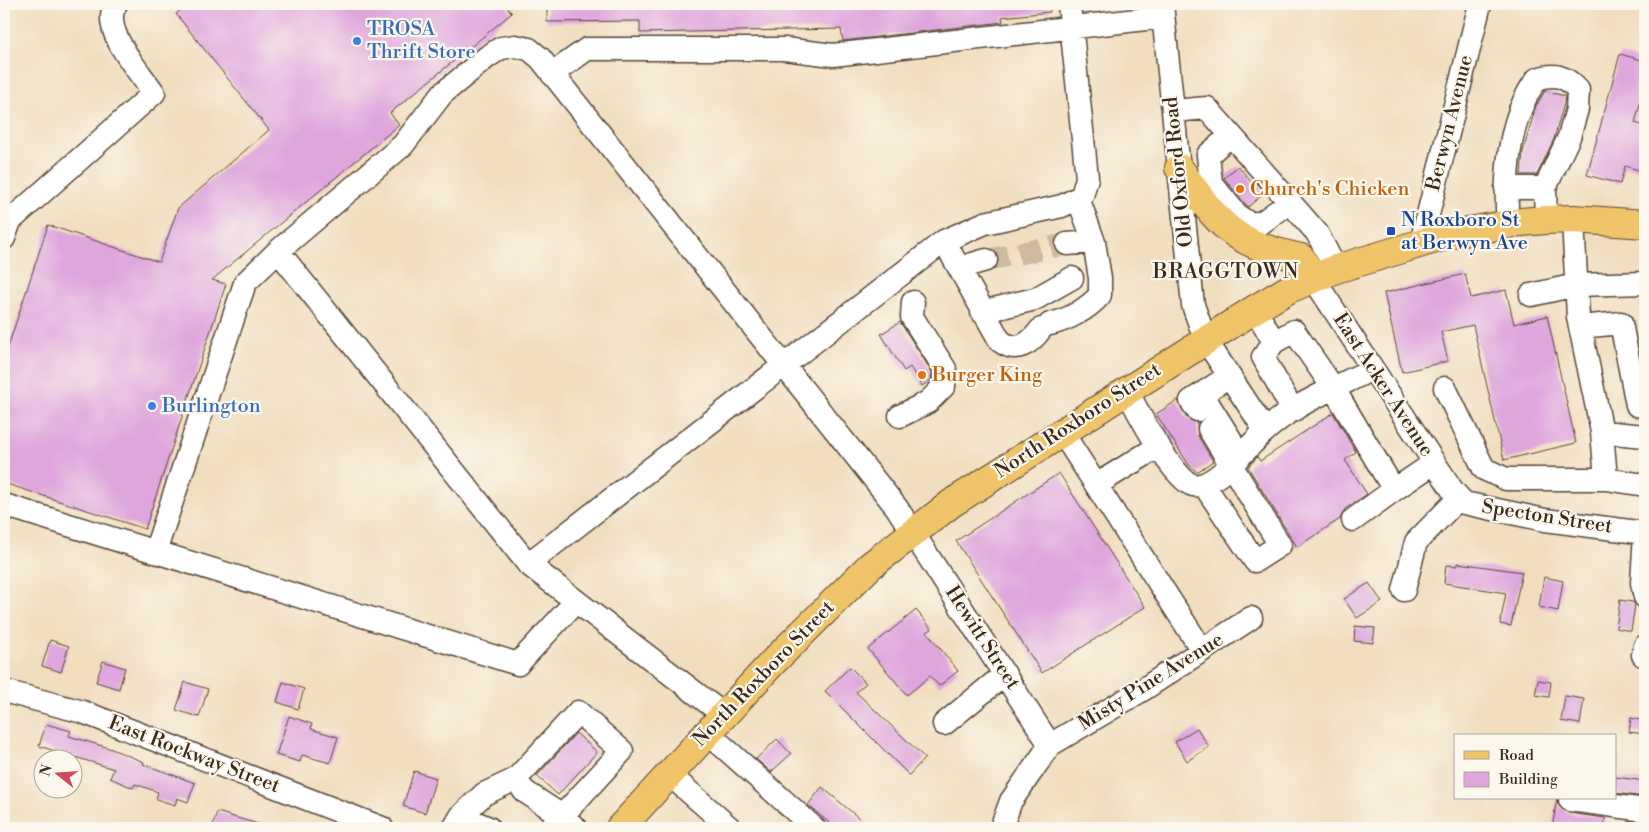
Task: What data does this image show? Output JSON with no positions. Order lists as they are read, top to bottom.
{
  "streets": {
    "main road": ["North Roxboro Street"],
    "street": [
      "Berwyn Avenue",
      "Old Oxford Road",
      "East Acker Avenue",
      "Specton Street",
      "Hewitt Street",
      "Misty Pine Avenue",
      "East Rockway Street"
    ]
  },
  "crossings": [
    ["Berwyn Avenue", "North Roxboro Street"],
    ["Old Oxford Road", "East Acker Avenue"],
    ["Old Oxford Road", "North Roxboro Street"],
    ["East Acker Avenue", "North Roxboro Street"],
    ["East Acker Avenue", "Specton Street"],
    ["North Roxboro Street", "Hewitt Street"],
    ["Hewitt Street", "Misty Pine Avenue"]
  ],
  "districts": ["BRAGGTOWN"],
  "places": {
    "other": [
      "TROSA Thrift Store",
      "Church's Chicken",
      "Burger King",
      "Burlington"
    ],
    "transit": ["N Roxboro St at Berwyn Ave"]
  },
  "legend": ["Road", "Building"],
  "north": "left"
}
